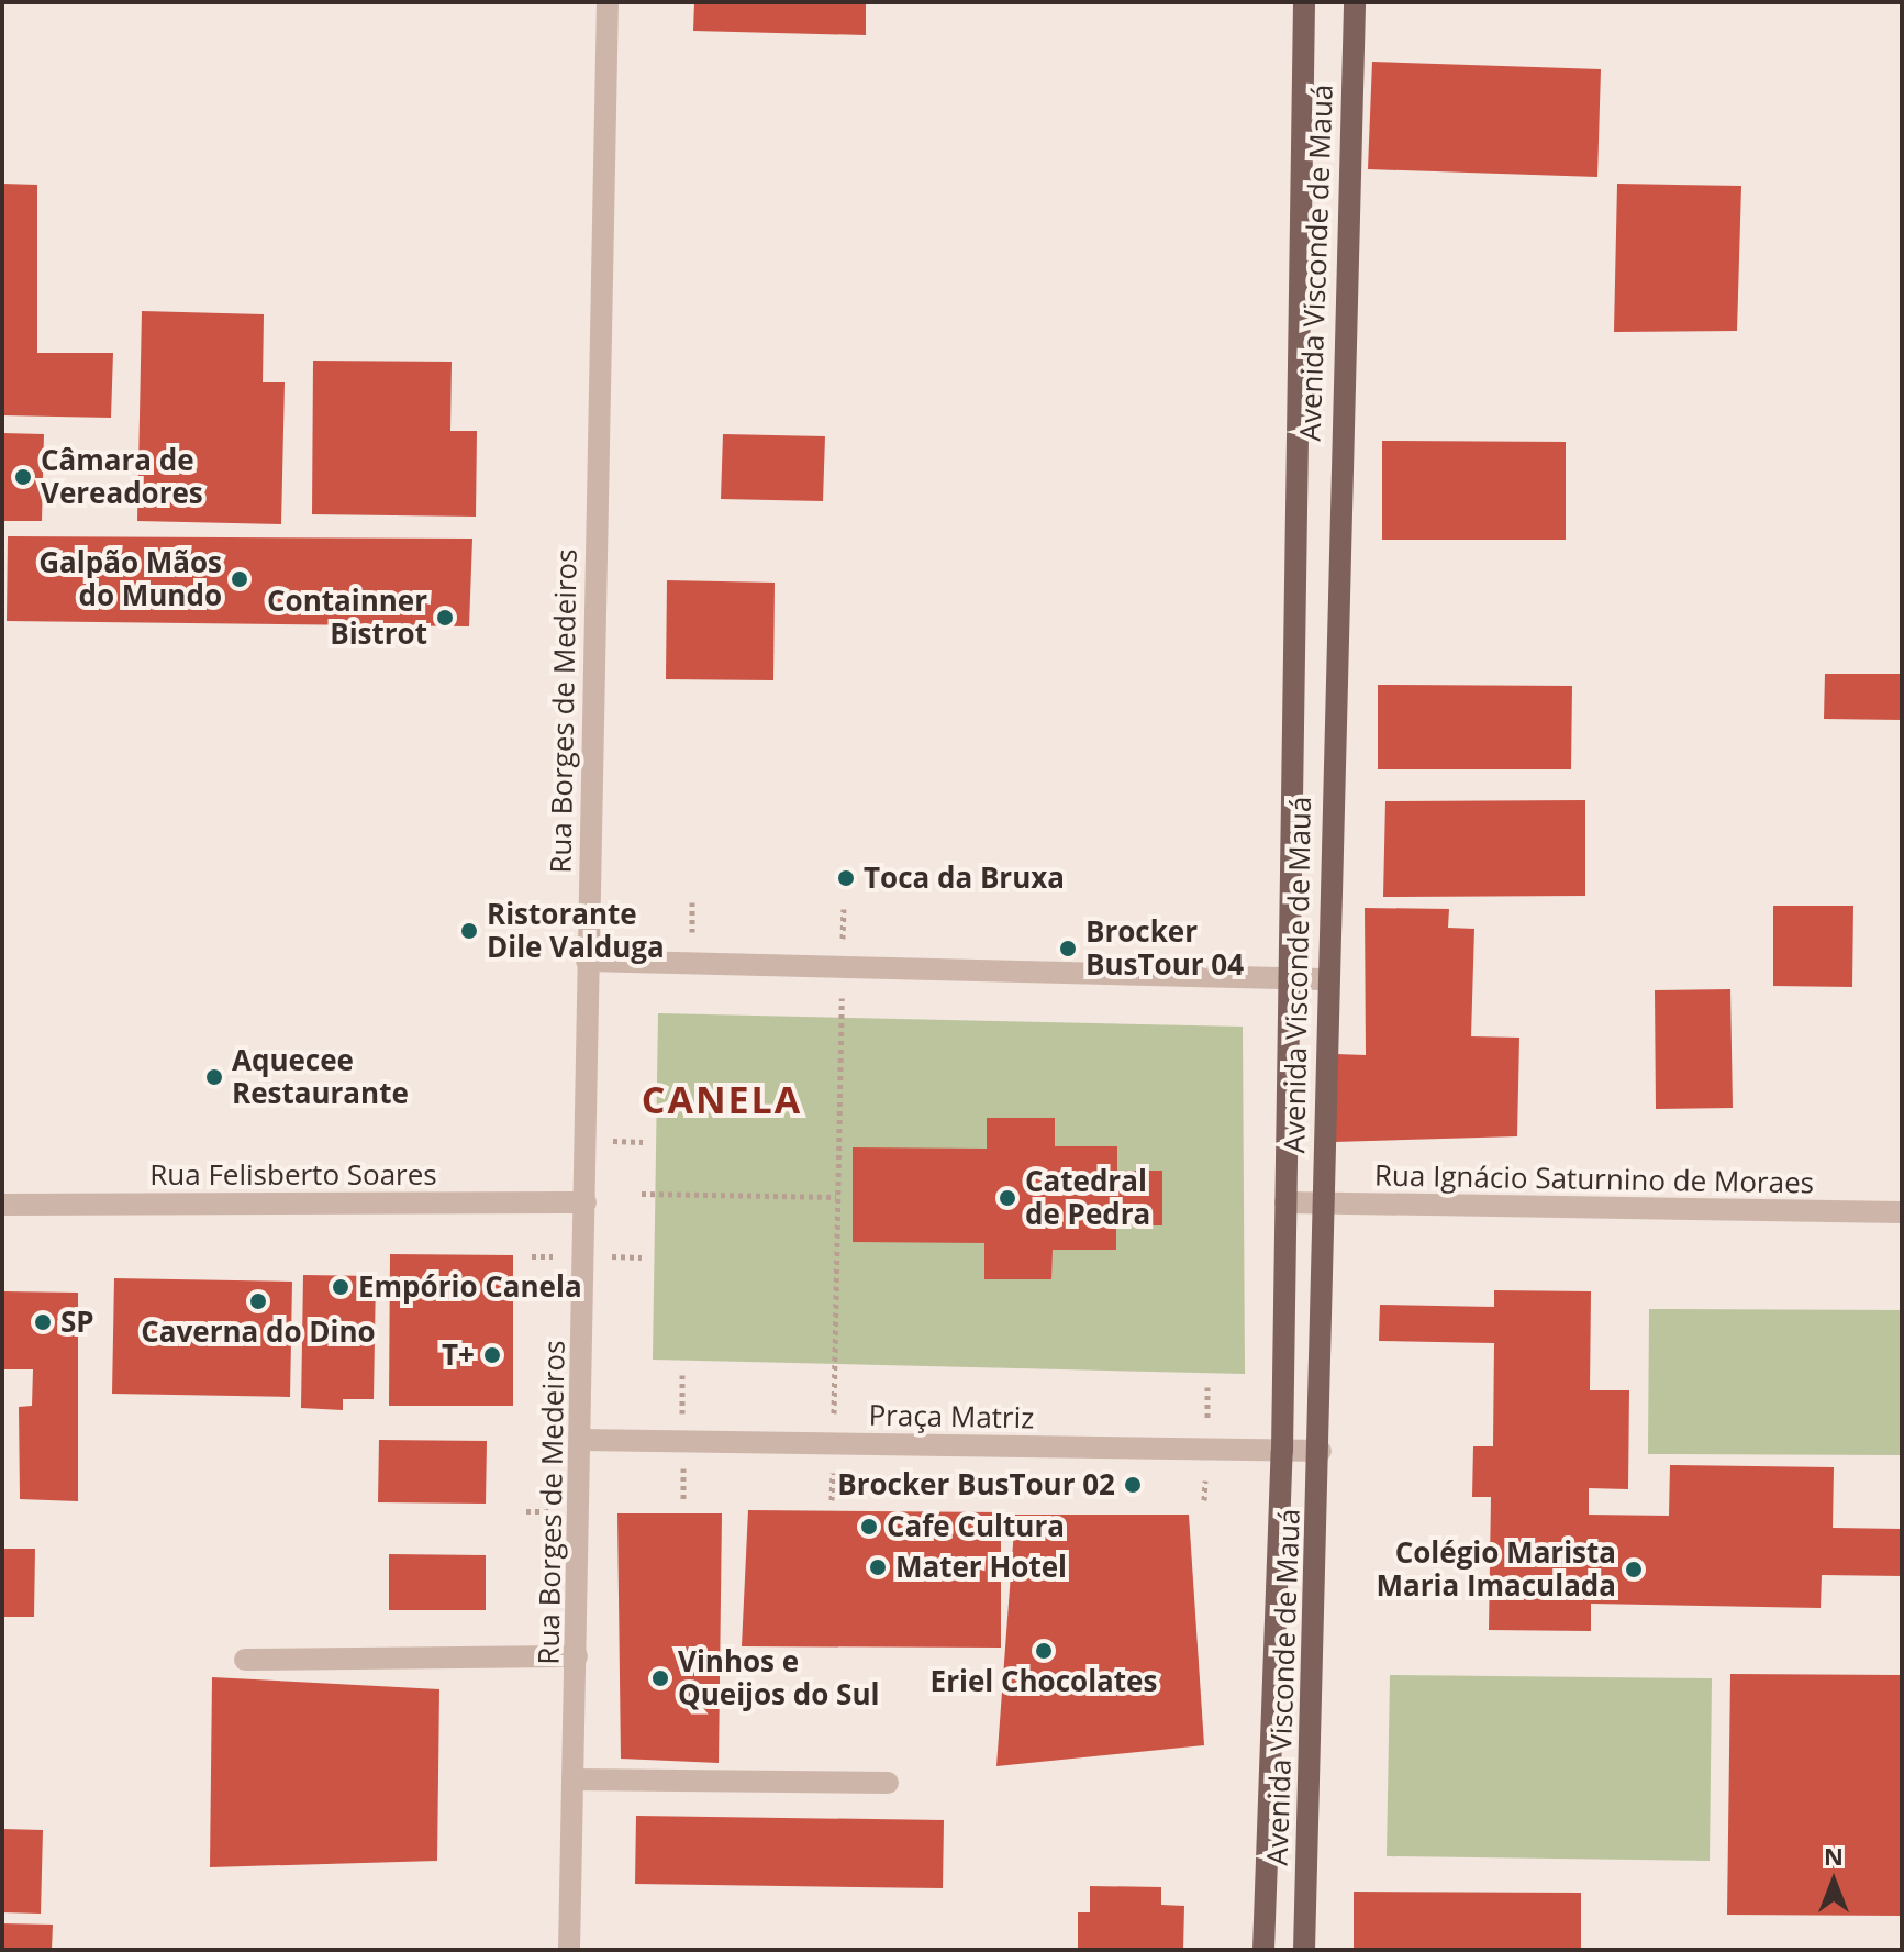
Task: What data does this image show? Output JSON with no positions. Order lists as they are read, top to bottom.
{
  "streets": {
    "main road": ["Avenida Visconde de Mauá"],
    "street": [
      "Rua Borges de Medeiros",
      "Rua Felisberto Soares",
      "Rua Ignácio Saturnino de Moraes",
      "Praça Matriz"
    ]
  },
  "crossings": [
    ["Avenida Visconde de Mauá", "Rua Ignácio Saturnino de Moraes"],
    ["Avenida Visconde de Mauá", "Praça Matriz"],
    ["Rua Borges de Medeiros", "Rua Felisberto Soares"],
    ["Rua Borges de Medeiros", "Praça Matriz"]
  ],
  "districts": ["CANELA"],
  "places": [
    "Câmara de Vereadores",
    "Galpão Mãos do Mundo",
    "Containner Bistrot",
    "Toca da Bruxa",
    "Ristorante Dile Valduga",
    "Brocker BusTour 04",
    "Aquecee Restaurante",
    "Catedral de Pedra",
    "Empório Canela",
    "Caverna do Dino",
    "SP",
    "T+",
    "Brocker BusTour 02",
    "Cafe Cultura",
    "Mater Hotel",
    "Colégio Marista Maria Imaculada",
    "Eriel Chocolates",
    "Vinhos e Queijos do Sul"
  ],
  "north": "top"
}
